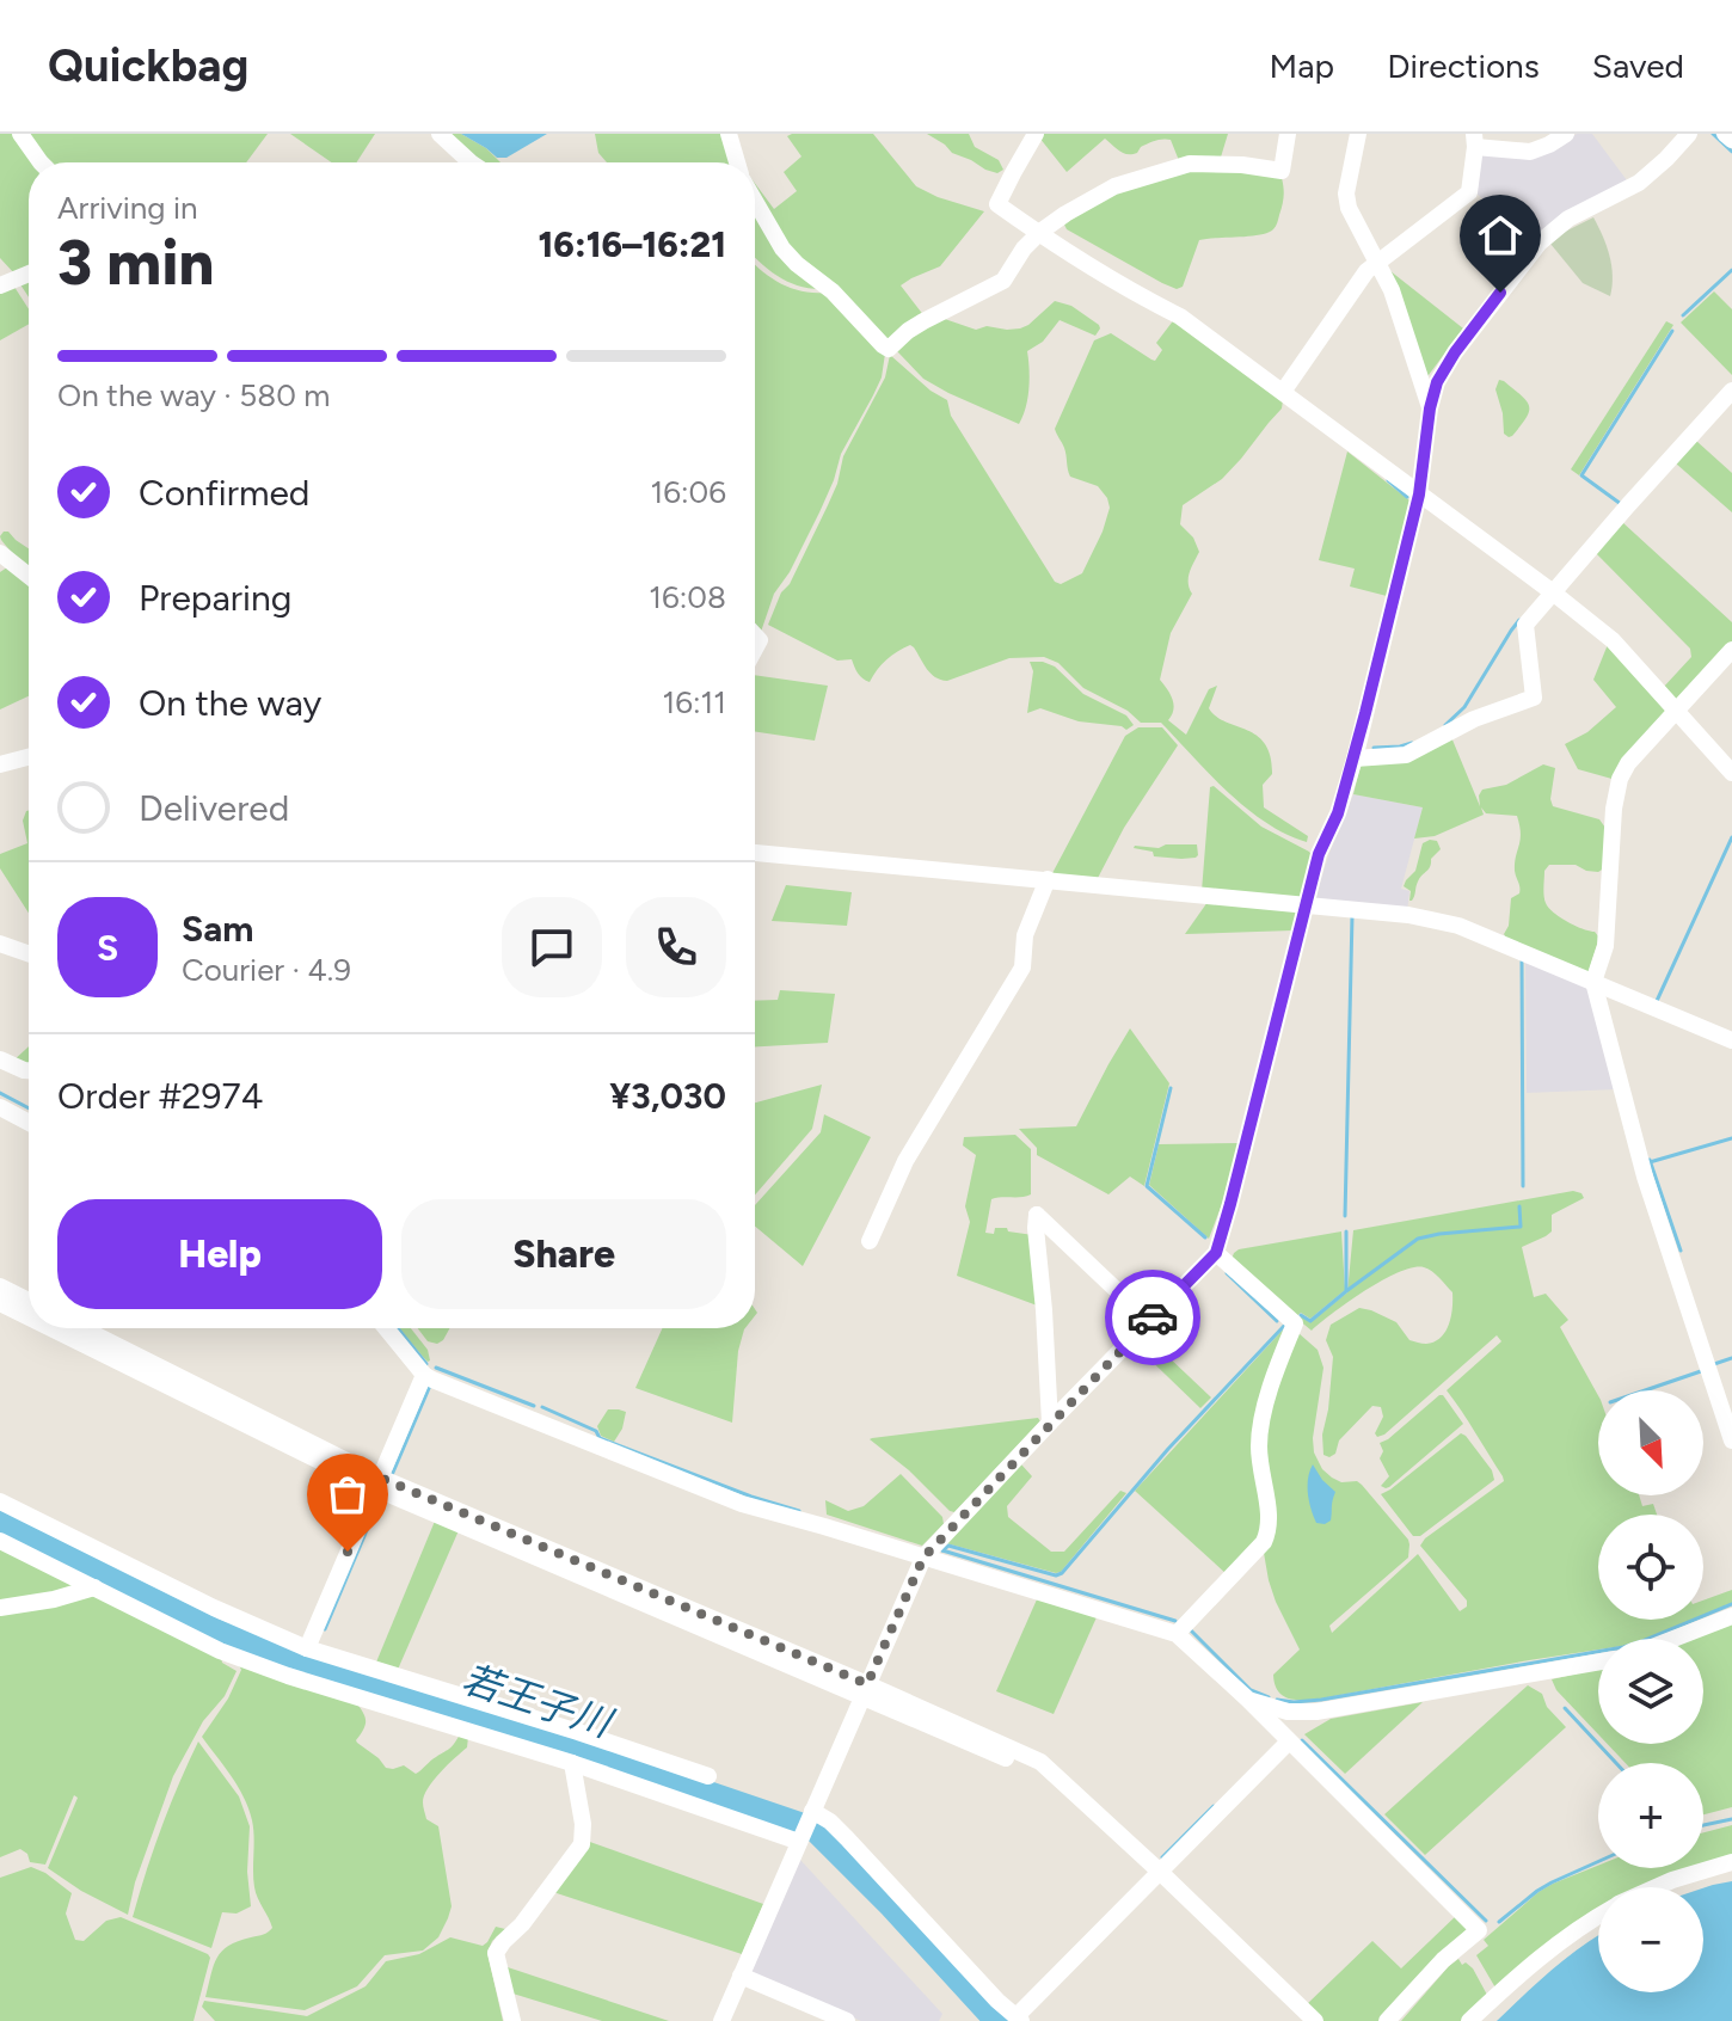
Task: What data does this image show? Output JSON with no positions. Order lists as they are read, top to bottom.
{
  "water": ["若王子川"],
  "north": "bottom right",
  "page": {
    "header": "Quickbag",
    "nav": ["Map", "Directions", "Saved"],
    "heading": ["3 min", "Arriving in", "16:16–16:21"],
    "panel": [
      "Sam",
      "Courier · 4.9",
      "Order #2974",
      "¥3,030"
    ],
    "bar": "On the way · 580 m",
    "list": [
      ["Confirmed", "16:06"],
      ["Preparing", "16:08"],
      ["On the way", "16:11"],
      "Delivered"
    ],
    "round": "S",
    "buttons": ["Help", "Share"],
    "map_buttons": ["+", "−"]
  }
}
